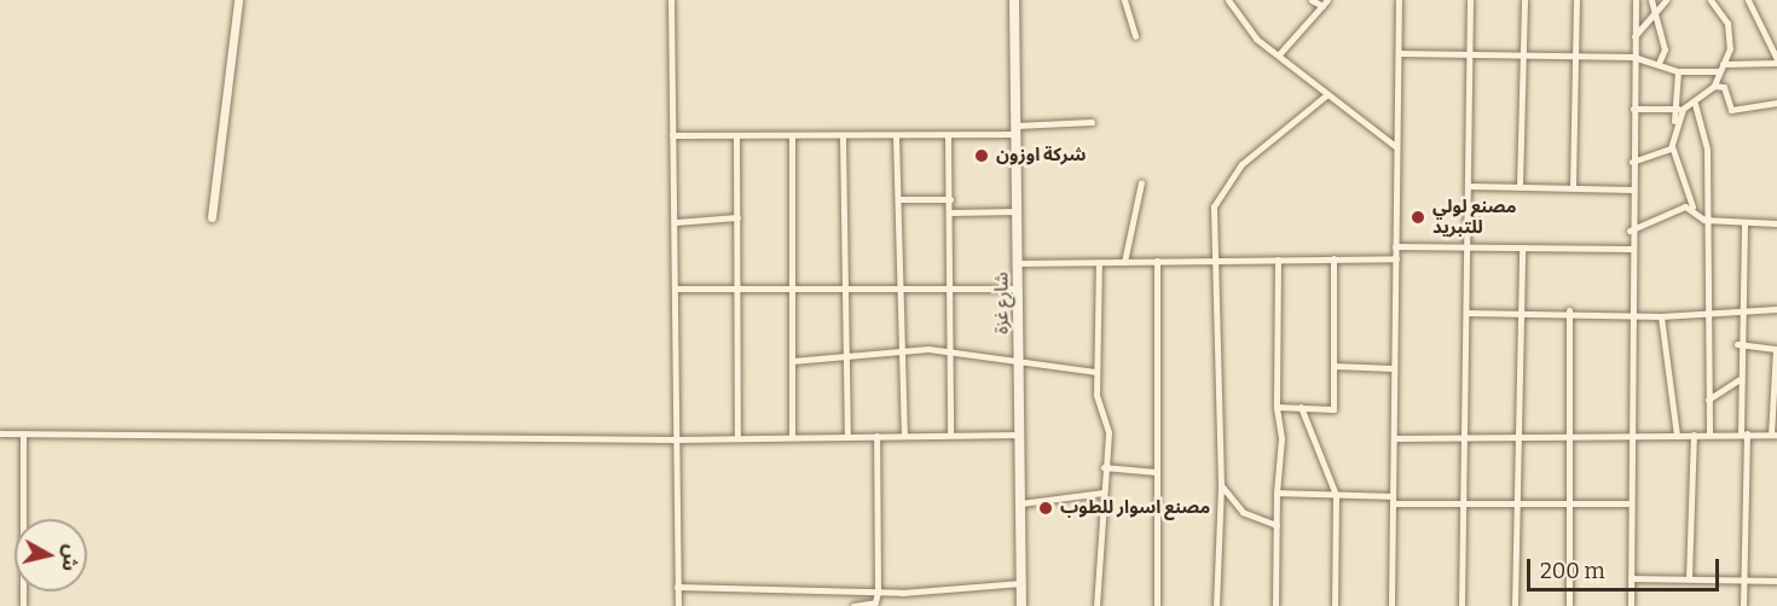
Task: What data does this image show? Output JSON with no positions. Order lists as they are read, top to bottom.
{
  "streets": {
    "main road": ["شارع غزة"]
  },
  "places": ["شركة اوزون", "مصنع لولي للتبريد", "مصنع اسوار للطوب"],
  "scale_bar": "200 m",
  "north": "right"
}
